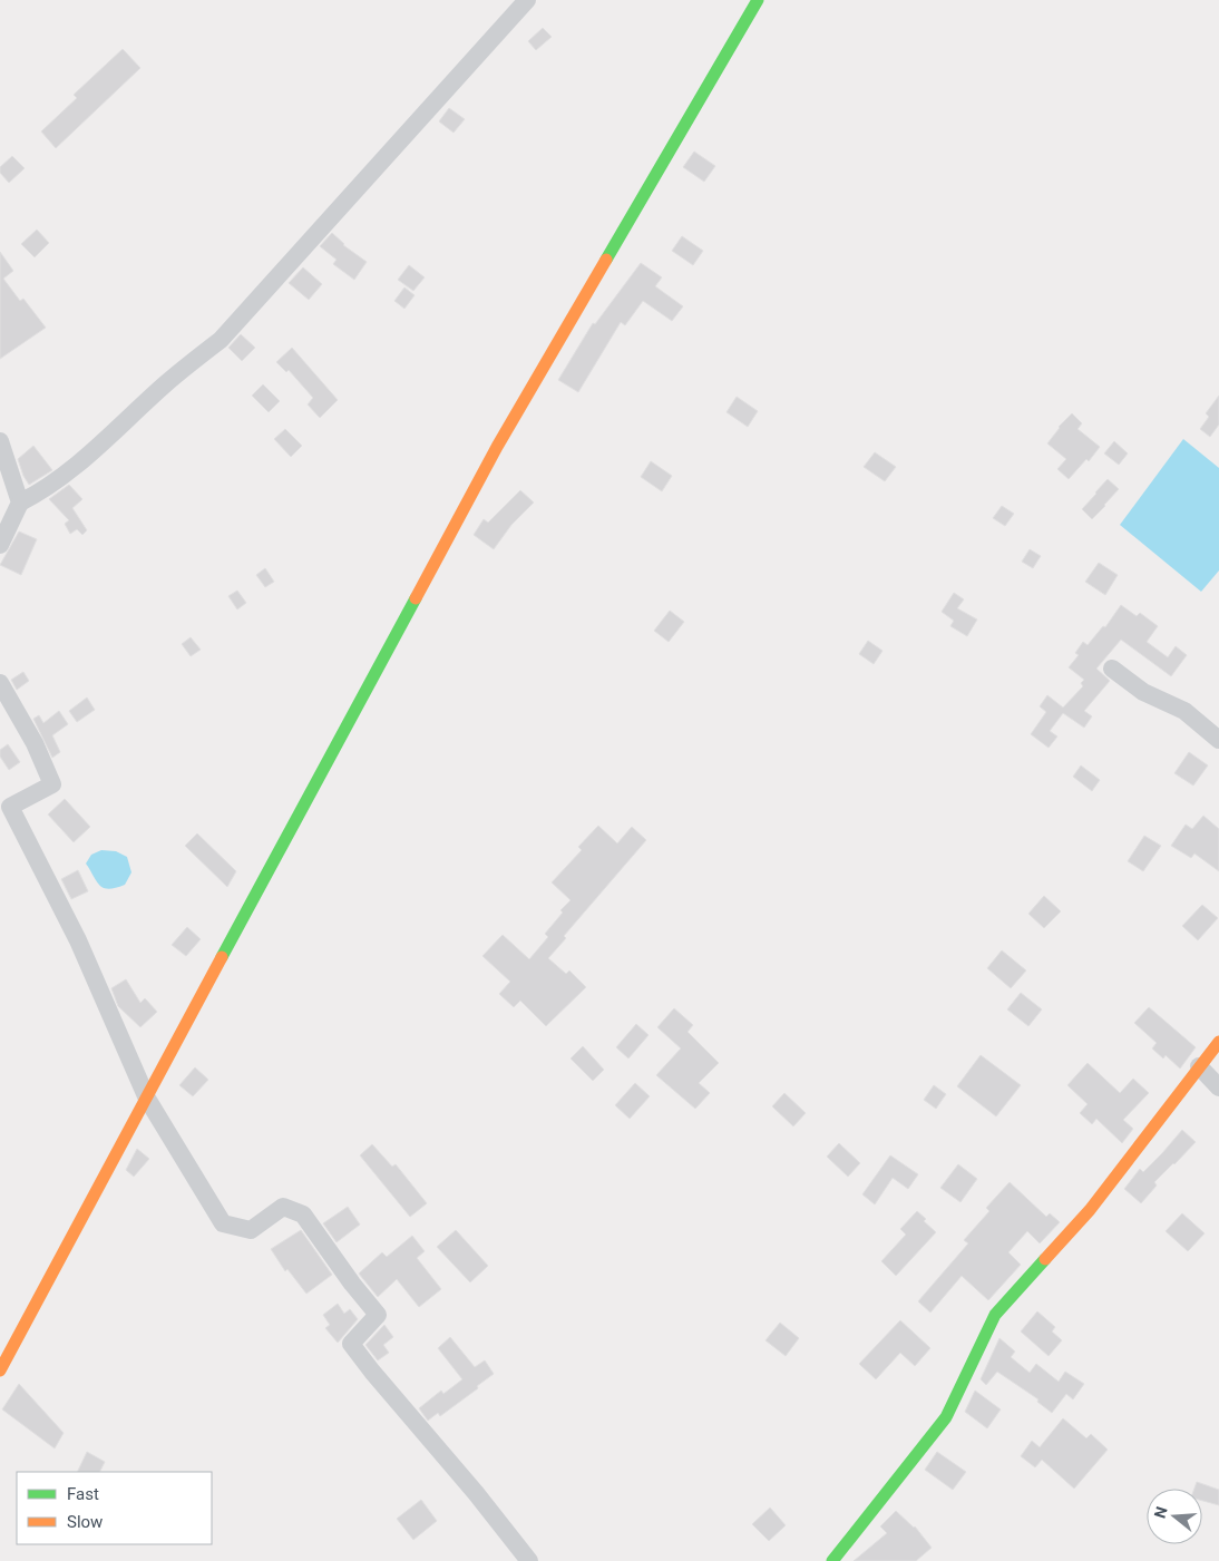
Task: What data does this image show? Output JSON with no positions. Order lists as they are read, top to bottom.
{
  "legend": ["Fast", "Slow"],
  "north": "left"
}
